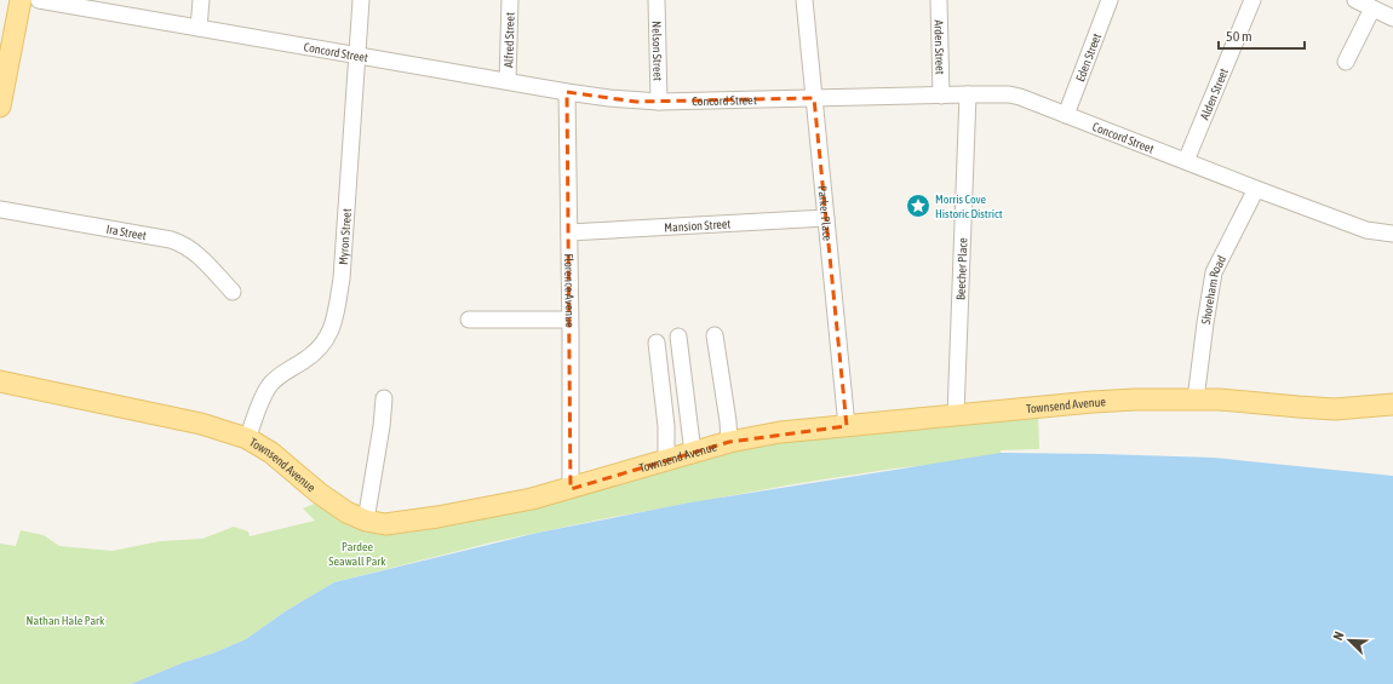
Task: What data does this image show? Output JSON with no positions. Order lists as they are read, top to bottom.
{
  "streets": {
    "main road": ["Townsend Avenue"],
    "street": [
      "Alfred Street",
      "Arden Street",
      "Nelson Street",
      "Concord Street",
      "Eden Street",
      "Alden Street",
      "Parker Place",
      "Mansion Street",
      "Ira Street",
      "Myron Street",
      "Beecher Place",
      "Florence Avenue",
      "Shoreham Road"
    ]
  },
  "crossings": [
    ["Alfred Street", "Concord Street"],
    ["Arden Street", "Concord Street"],
    ["Nelson Street", "Concord Street"],
    ["Concord Street", "Eden Street"],
    ["Concord Street", "Alden Street"],
    ["Concord Street", "Parker Place"],
    ["Concord Street", "Myron Street"],
    ["Concord Street", "Beecher Place"],
    ["Concord Street", "Florence Avenue"],
    ["Concord Street", "Shoreham Road"],
    ["Parker Place", "Mansion Street"],
    ["Parker Place", "Townsend Avenue"],
    ["Mansion Street", "Florence Avenue"],
    ["Myron Street", "Townsend Avenue"],
    ["Beecher Place", "Townsend Avenue"],
    ["Florence Avenue", "Townsend Avenue"],
    ["Shoreham Road", "Townsend Avenue"]
  ],
  "parks": ["Pardee Seawall Park", "Nathan Hale Park"],
  "places": {
    "place": ["Morris Cove Historic District"]
  },
  "scale_bar": "50 m",
  "north": "top left"
}
